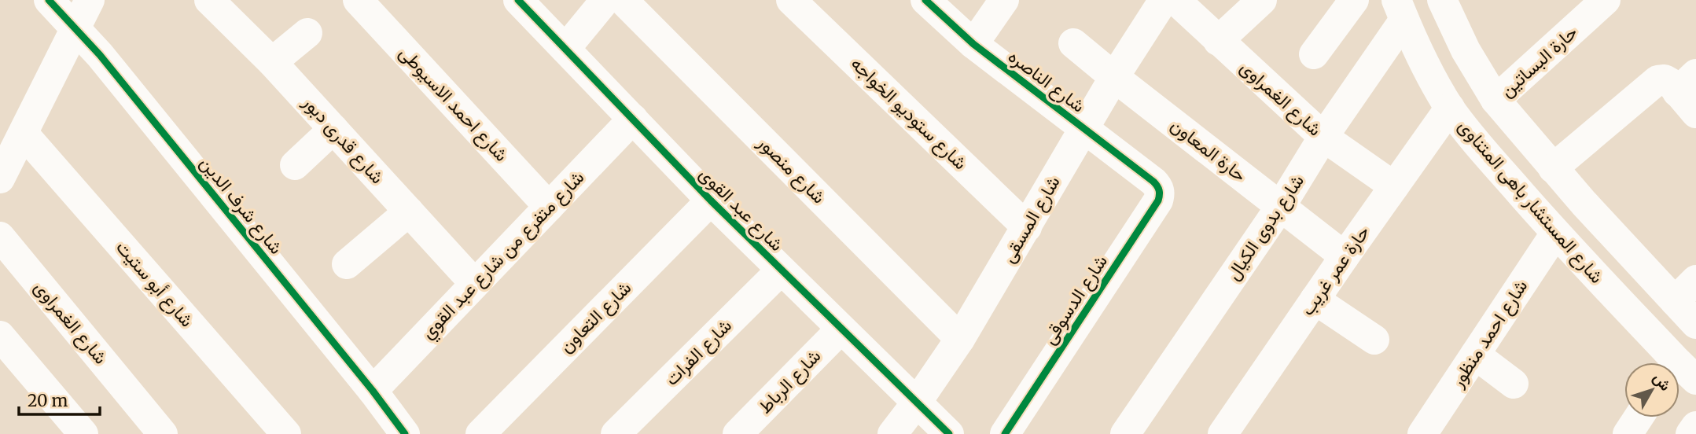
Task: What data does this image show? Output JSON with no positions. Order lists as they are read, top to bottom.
{
  "streets": {
    "street": [
      "حارة البساتين",
      "شارع الناصره",
      "شارع الغمراوى",
      "شارع احمد الاسيوطى",
      "شارع ستوديو الخواجه",
      "شارع قدرى دبور",
      "حارة المعاون",
      "شارع منصور",
      "شارع المستشار باهى المتناوى",
      "شارع شرف الدين",
      "شارع عبد القوى",
      "شارع المسقى",
      "شارع بدوى الكيال",
      "شارع متفرع من شارع عبد القوي",
      "حارة عمر غريب",
      "شارع أبو ستيت",
      "شارع الدسوقى",
      "شارع التعاون",
      "شارع احمد منظور",
      "شارع الفرات",
      "شارع الرباط"
    ]
  },
  "crossings": [
    ["شارع الناصره", "شارع المسقى"],
    ["شارع الناصره", "شارع الدسوقى"],
    ["شارع الغمراوى", "شارع بدوى الكيال"],
    ["شارع الغمراوى", "حارة عمر غريب"],
    ["شارع احمد الاسيوطى", "شارع متفرع من شارع عبد القوي"],
    ["شارع ستوديو الخواجه", "شارع المسقى"],
    ["شارع قدرى دبور", "شارع متفرع من شارع عبد القوي"],
    ["حارة المعاون", "شارع المسقى"],
    ["حارة المعاون", "شارع بدوى الكيال"],
    ["حارة المعاون", "حارة عمر غريب"],
    ["شارع منصور", "شارع المسقى"],
    ["شارع المستشار باهى المتناوى", "شارع بدوى الكيال"],
    ["شارع المستشار باهى المتناوى", "حارة عمر غريب"],
    ["شارع المستشار باهى المتناوى", "شارع احمد منظور"],
    ["شارع شرف الدين", "شارع متفرع من شارع عبد القوي"],
    ["شارع عبد القوى", "شارع المسقى"],
    ["شارع عبد القوى", "شارع متفرع من شارع عبد القوي"],
    ["شارع عبد القوى", "شارع التعاون"],
    ["شارع عبد القوى", "شارع الفرات"],
    ["شارع عبد القوى", "شارع الرباط"]
  ],
  "scale_bar": "20 m",
  "north": "top right"
}
